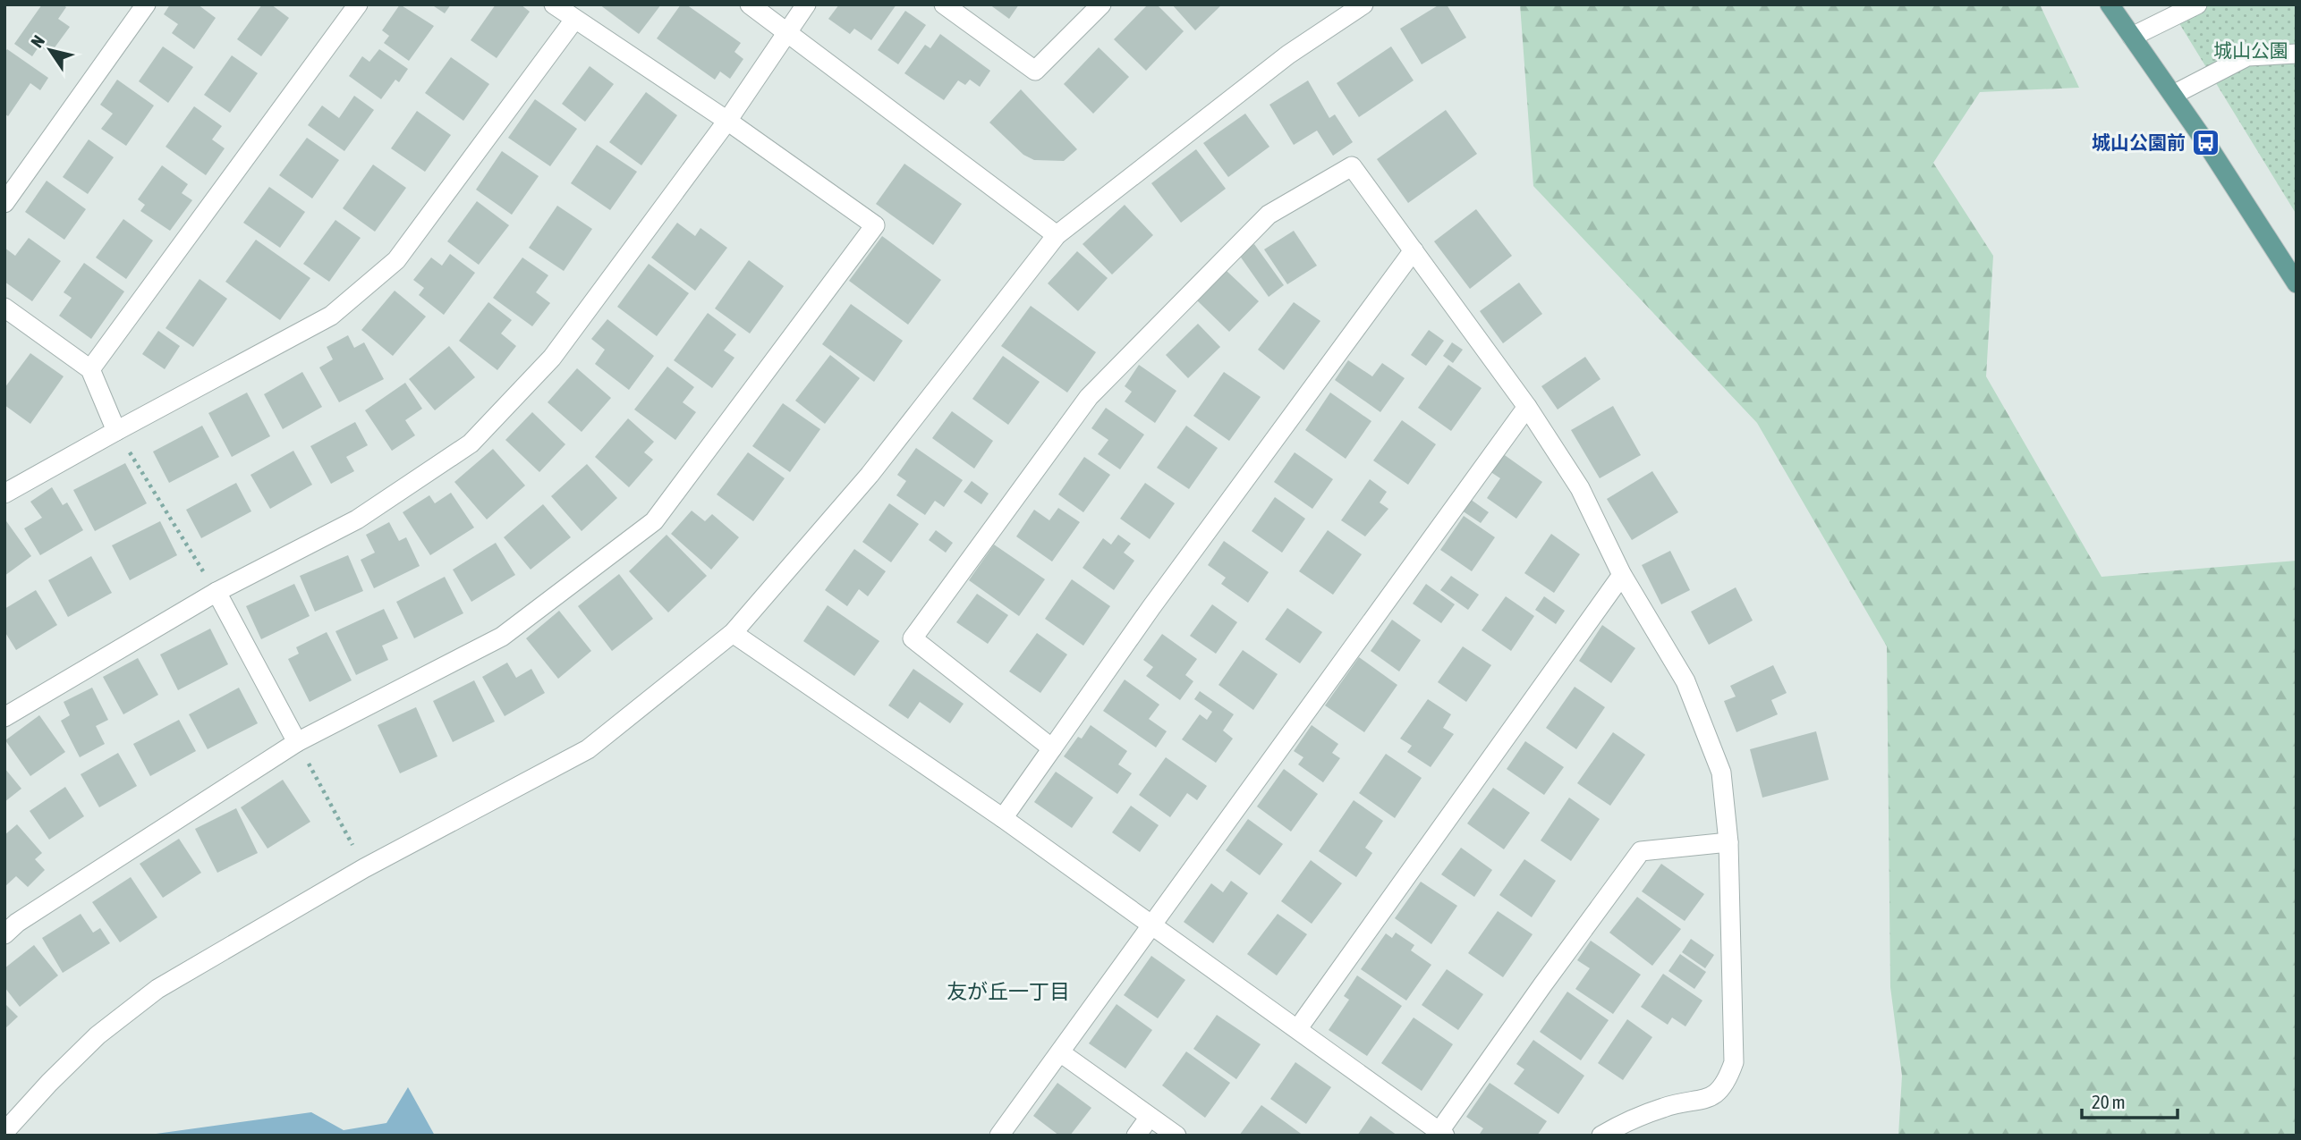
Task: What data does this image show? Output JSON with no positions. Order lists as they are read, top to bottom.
{
  "districts": ["友が丘一丁目"],
  "parks": ["城山公園"],
  "places": {
    "bus stop": ["城山公園前"]
  },
  "scale_bar": "20 m",
  "north": "top left"
}
